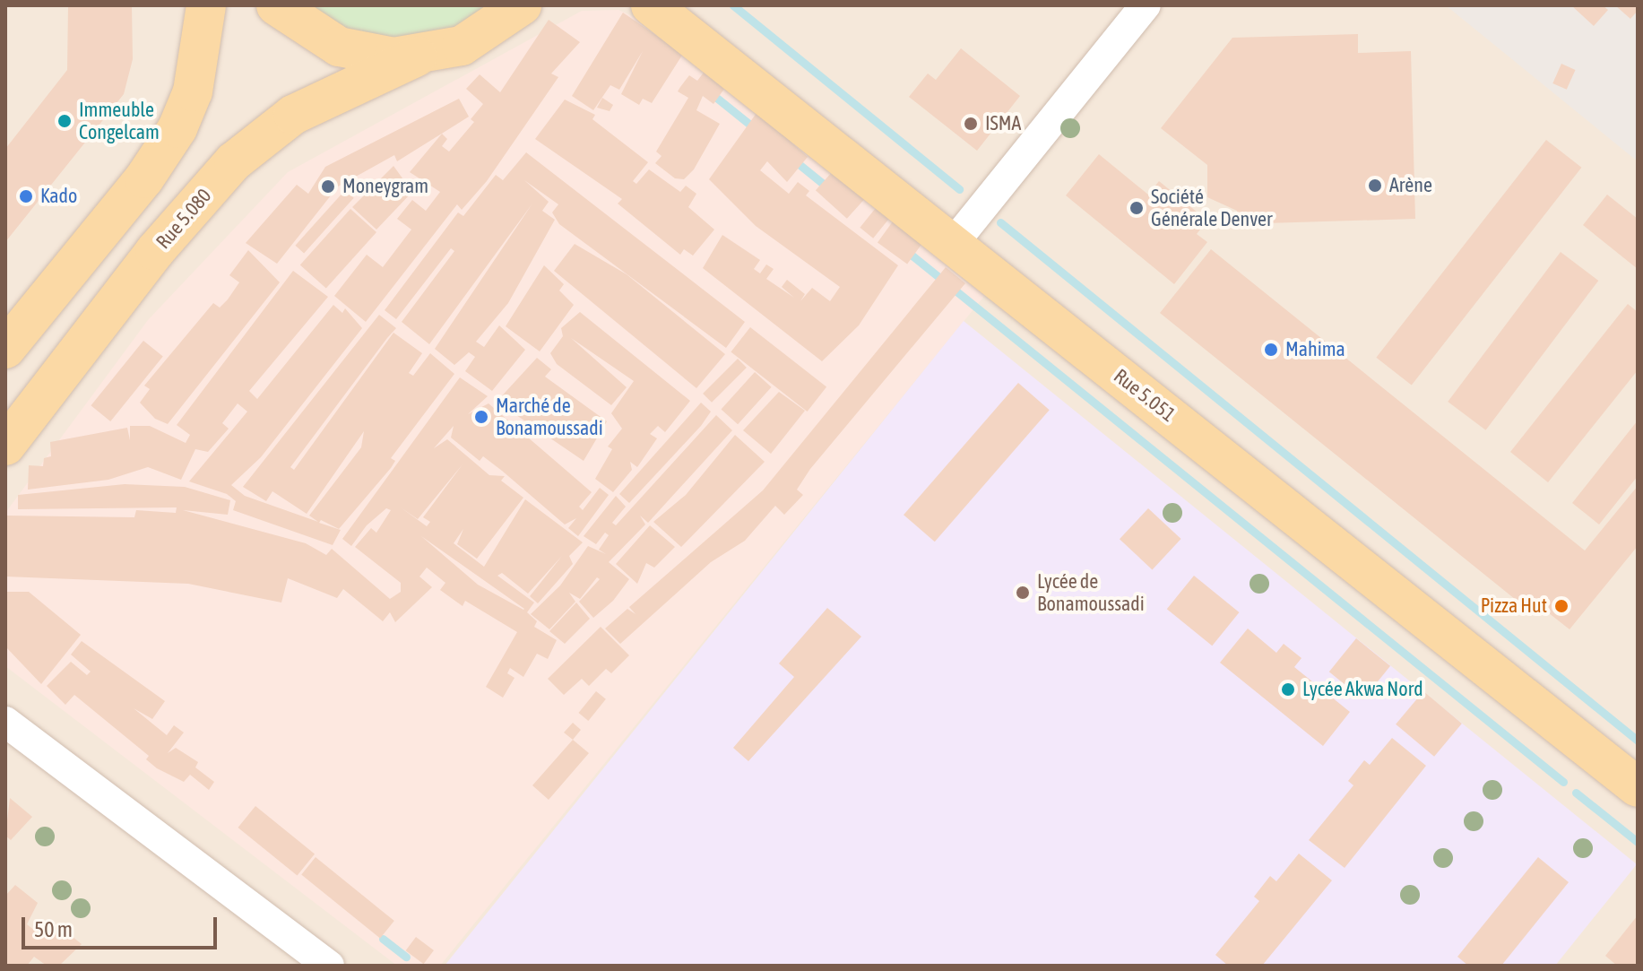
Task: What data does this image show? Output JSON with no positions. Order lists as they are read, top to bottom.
{
  "streets": {
    "main road": ["Rue 5.080", "Rue 5.051"]
  },
  "places": [
    "Immeuble Congelcam",
    "ISMA",
    "Arène",
    "Moneygram",
    "Kado",
    "Société Générale Denver",
    "Mahima",
    "Marché de Bonamoussadi",
    "Lycée de Bonamoussadi",
    "Pizza Hut",
    "Lycée Akwa Nord"
  ],
  "scale_bar": "50 m"
}
